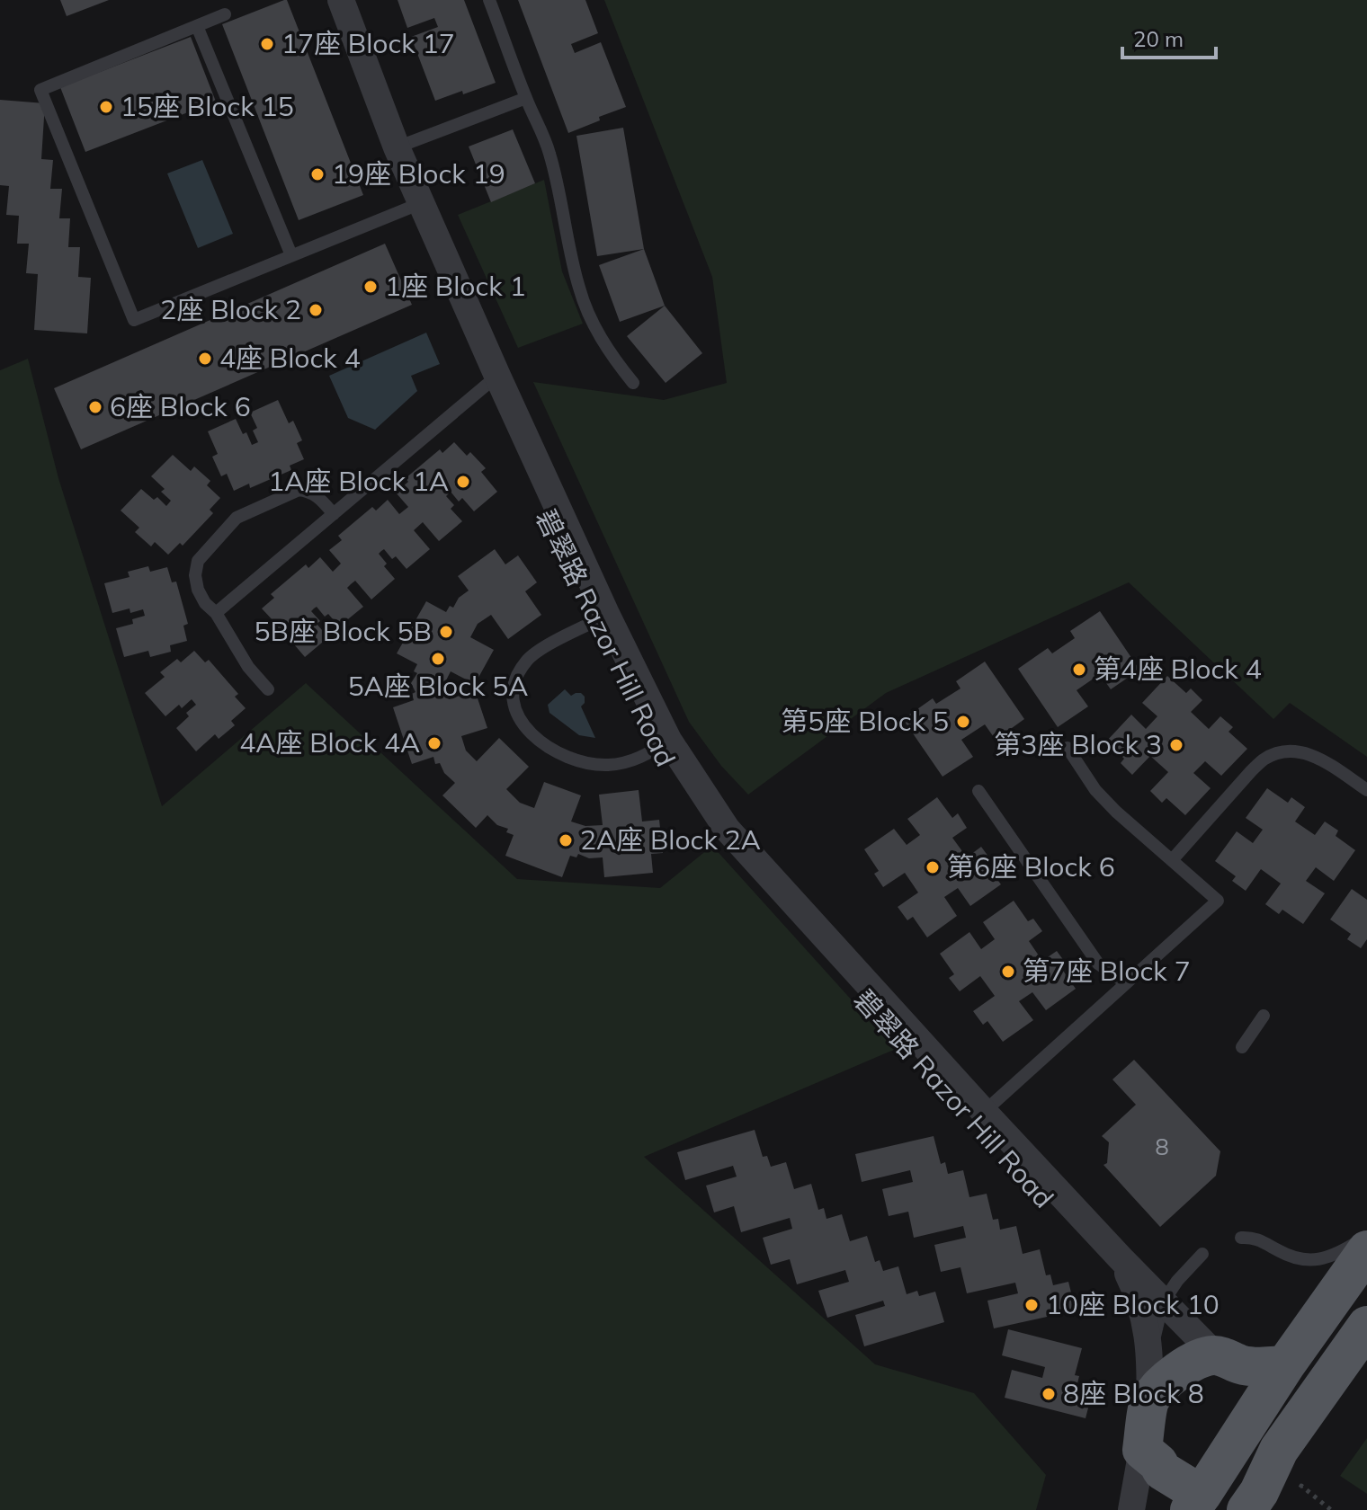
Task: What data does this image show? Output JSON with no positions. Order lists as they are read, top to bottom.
{
  "streets": {
    "street": ["碧翠路 Razor Hill Road"]
  },
  "places": [
    "17座 Block 17",
    "15座 Block 15",
    "19座 Block 19",
    "1座 Block 1",
    "2座 Block 2",
    "4座 Block 4",
    "6座 Block 6",
    "1A座 Block 1A",
    "5B座 Block 5B",
    "5A座 Block 5A",
    "第4座 Block 4",
    "第5座 Block 5",
    "4A座 Block 4A",
    "第3座 Block 3",
    "2A座 Block 2A",
    "第6座 Block 6",
    "第7座 Block 7",
    "10座 Block 10",
    "8座 Block 8"
  ],
  "house_numbers": ["8"],
  "scale_bar": "20 m"
}
